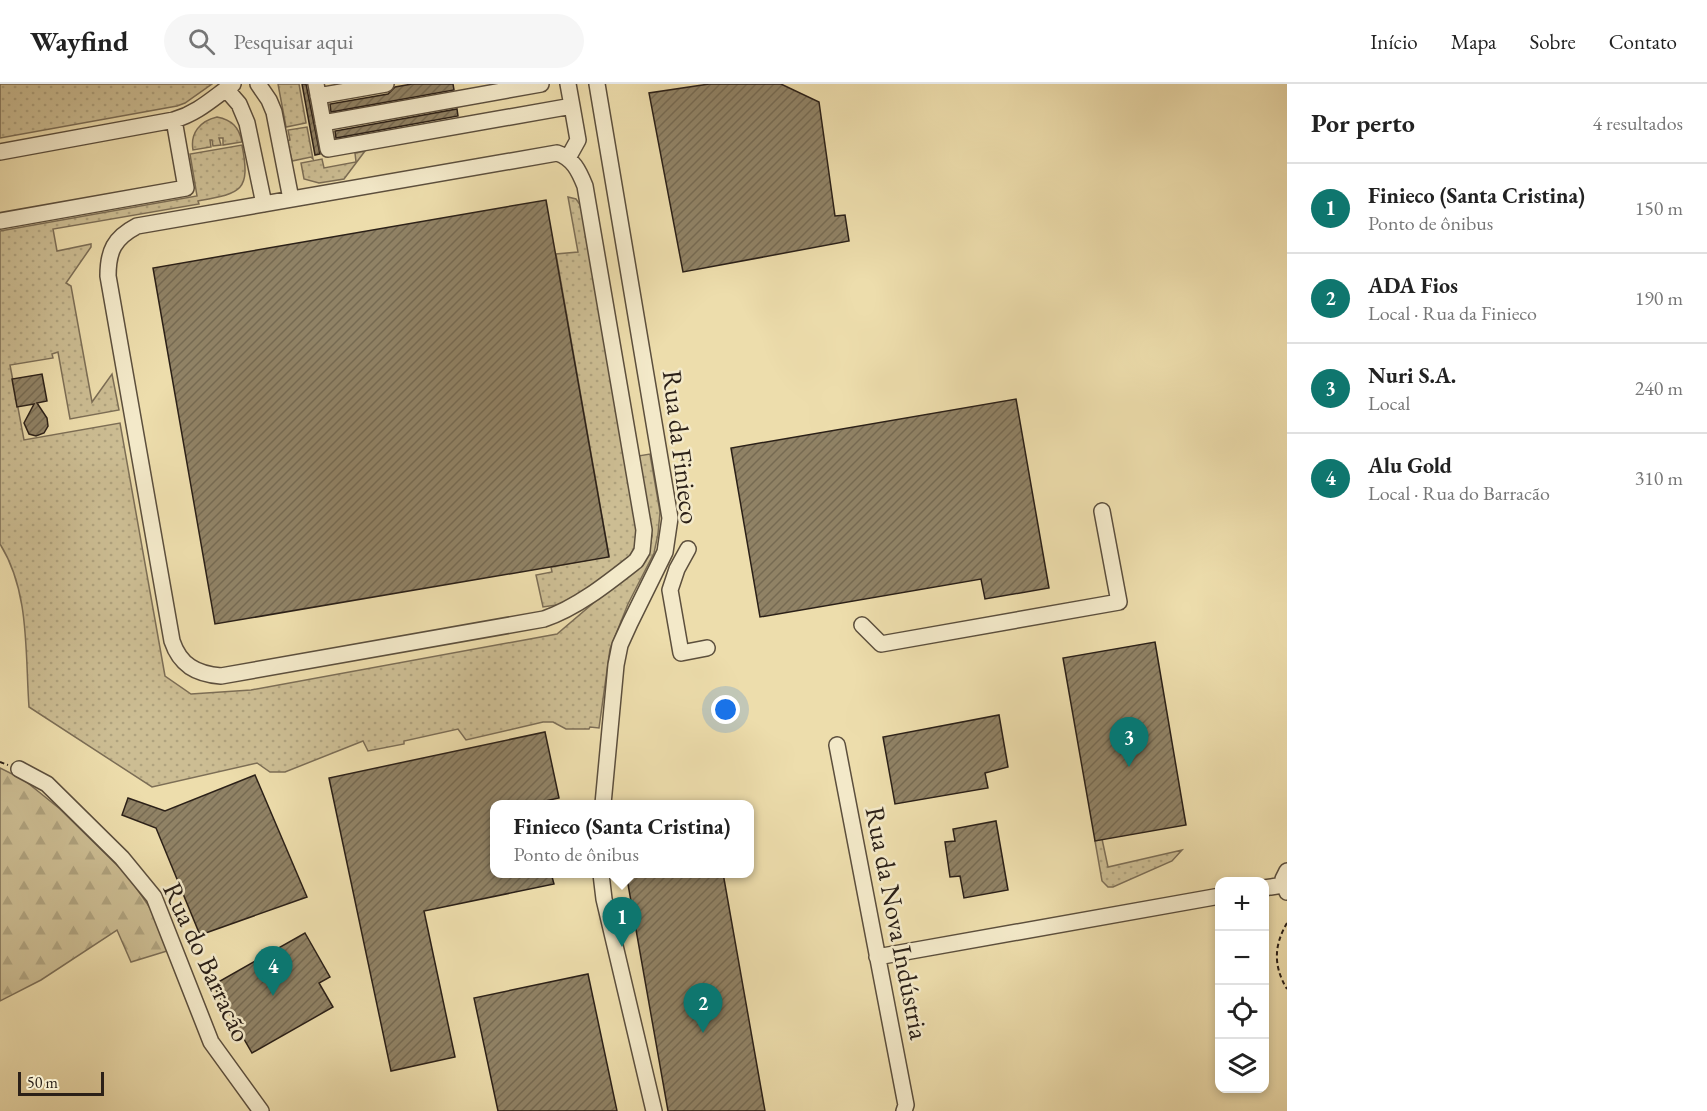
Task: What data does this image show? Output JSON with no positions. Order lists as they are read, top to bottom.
{
  "streets": {
    "street": ["Rua da Finieco", "Rua da Nova Indústria", "Rua do Barracão"]
  },
  "scale_bar": "50 m",
  "page": {
    "header": "Wayfind",
    "search": "Pesquisar aqui",
    "nav": [
      "Início",
      "Mapa",
      "Sobre",
      "Contato"
    ],
    "heading": ["Por perto", "4 resultados"],
    "list": [
      {
        "mark": "1",
        "name": "Finieco (Santa Cristina)",
        "note": "Ponto de ônibus",
        "value": "150 m"
      },
      {
        "mark": "2",
        "name": "ADA Fios",
        "note": "Local · Rua da Finieco",
        "value": "190 m"
      },
      {
        "mark": "3",
        "name": "Nuri S.A.",
        "note": "Local",
        "value": "240 m"
      },
      {
        "mark": "4",
        "name": "Alu Gold",
        "note": "Local · Rua do Barracão",
        "value": "310 m"
      }
    ],
    "pins": [
      "3",
      "1",
      "4",
      "2"
    ],
    "popup": ["Finieco (Santa Cristina)", "Ponto de ônibus"],
    "map_buttons": ["+", "−"],
    "scale": "50 m"
  }
}
